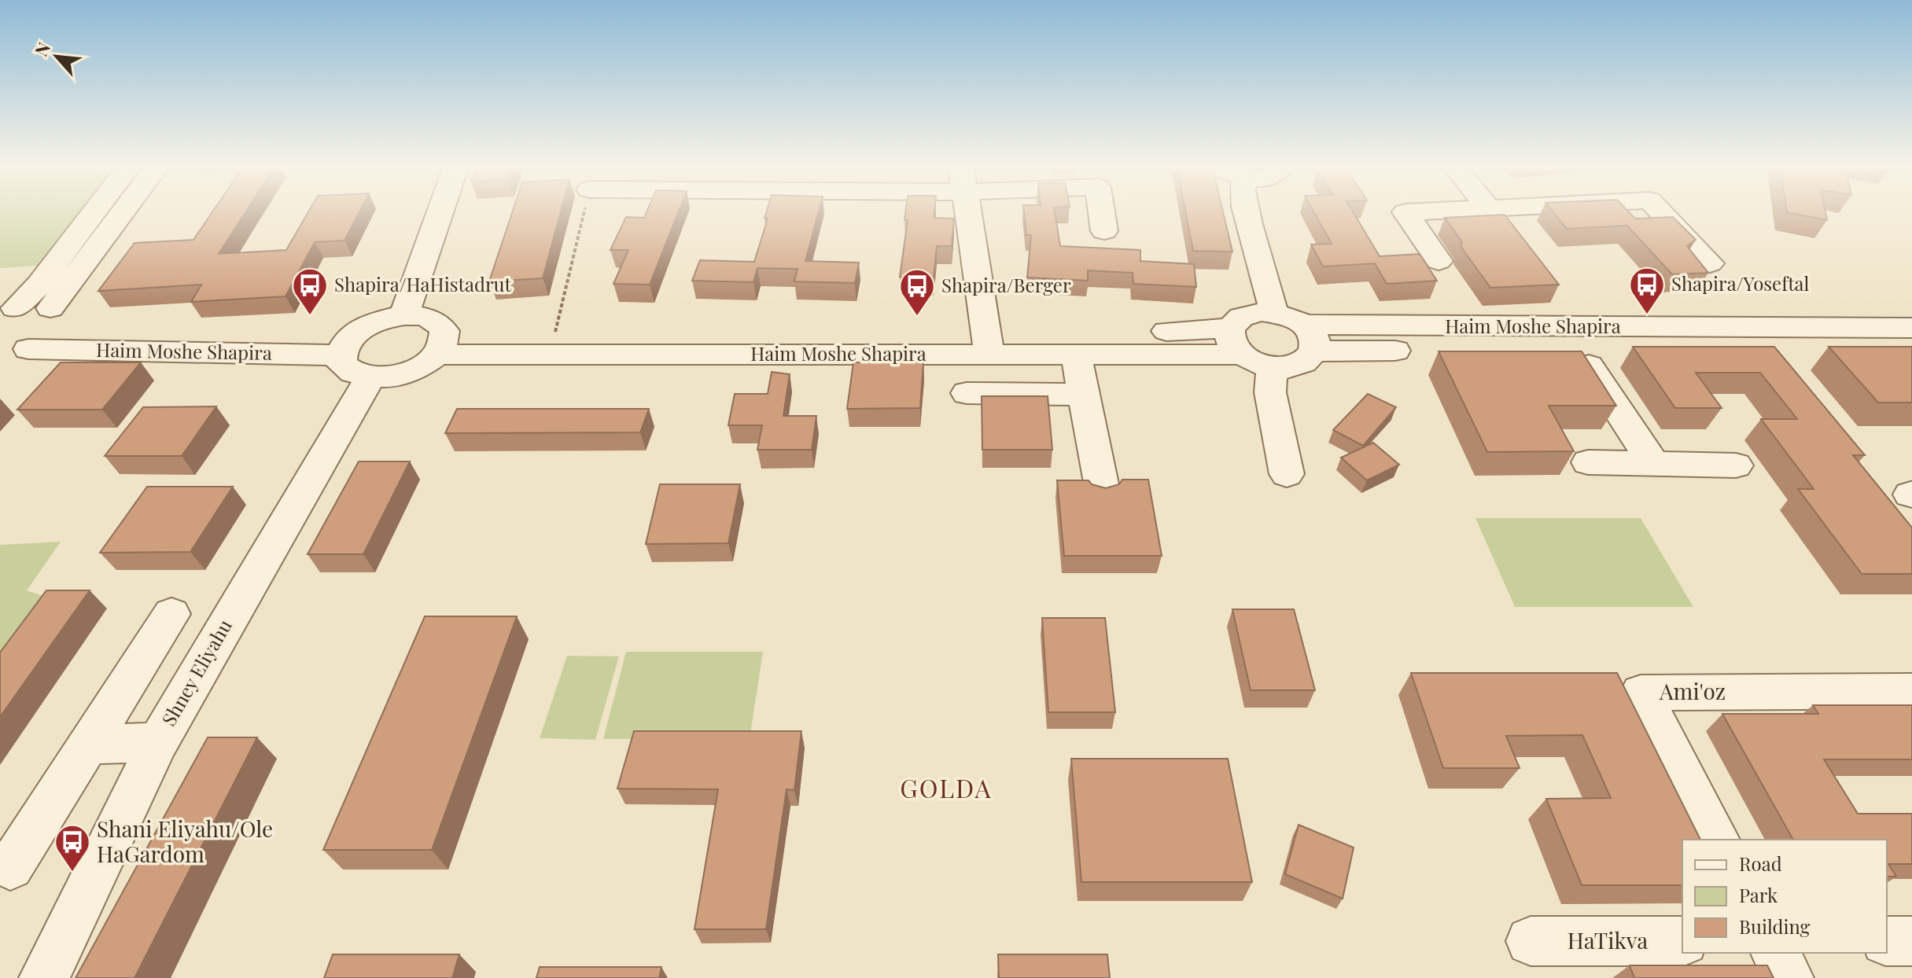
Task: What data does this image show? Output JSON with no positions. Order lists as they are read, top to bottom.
{
  "streets": {
    "street": [
      "Haim Moshe Shapira",
      "Shney Eliyahu",
      "Ami'oz",
      "HaTikva"
    ]
  },
  "crossings": [
    ["Haim Moshe Shapira", "Shney Eliyahu"]
  ],
  "districts": ["GOLDA"],
  "places": {
    "bus stop": [
      "Shapira/Yoseftal",
      "Shapira/HaHistadrut",
      "Shapira/Berger",
      "Shani Eliyahu/Ole HaGardom"
    ]
  },
  "legend": ["Road", "Park", "Building"],
  "north": "top left"
}
